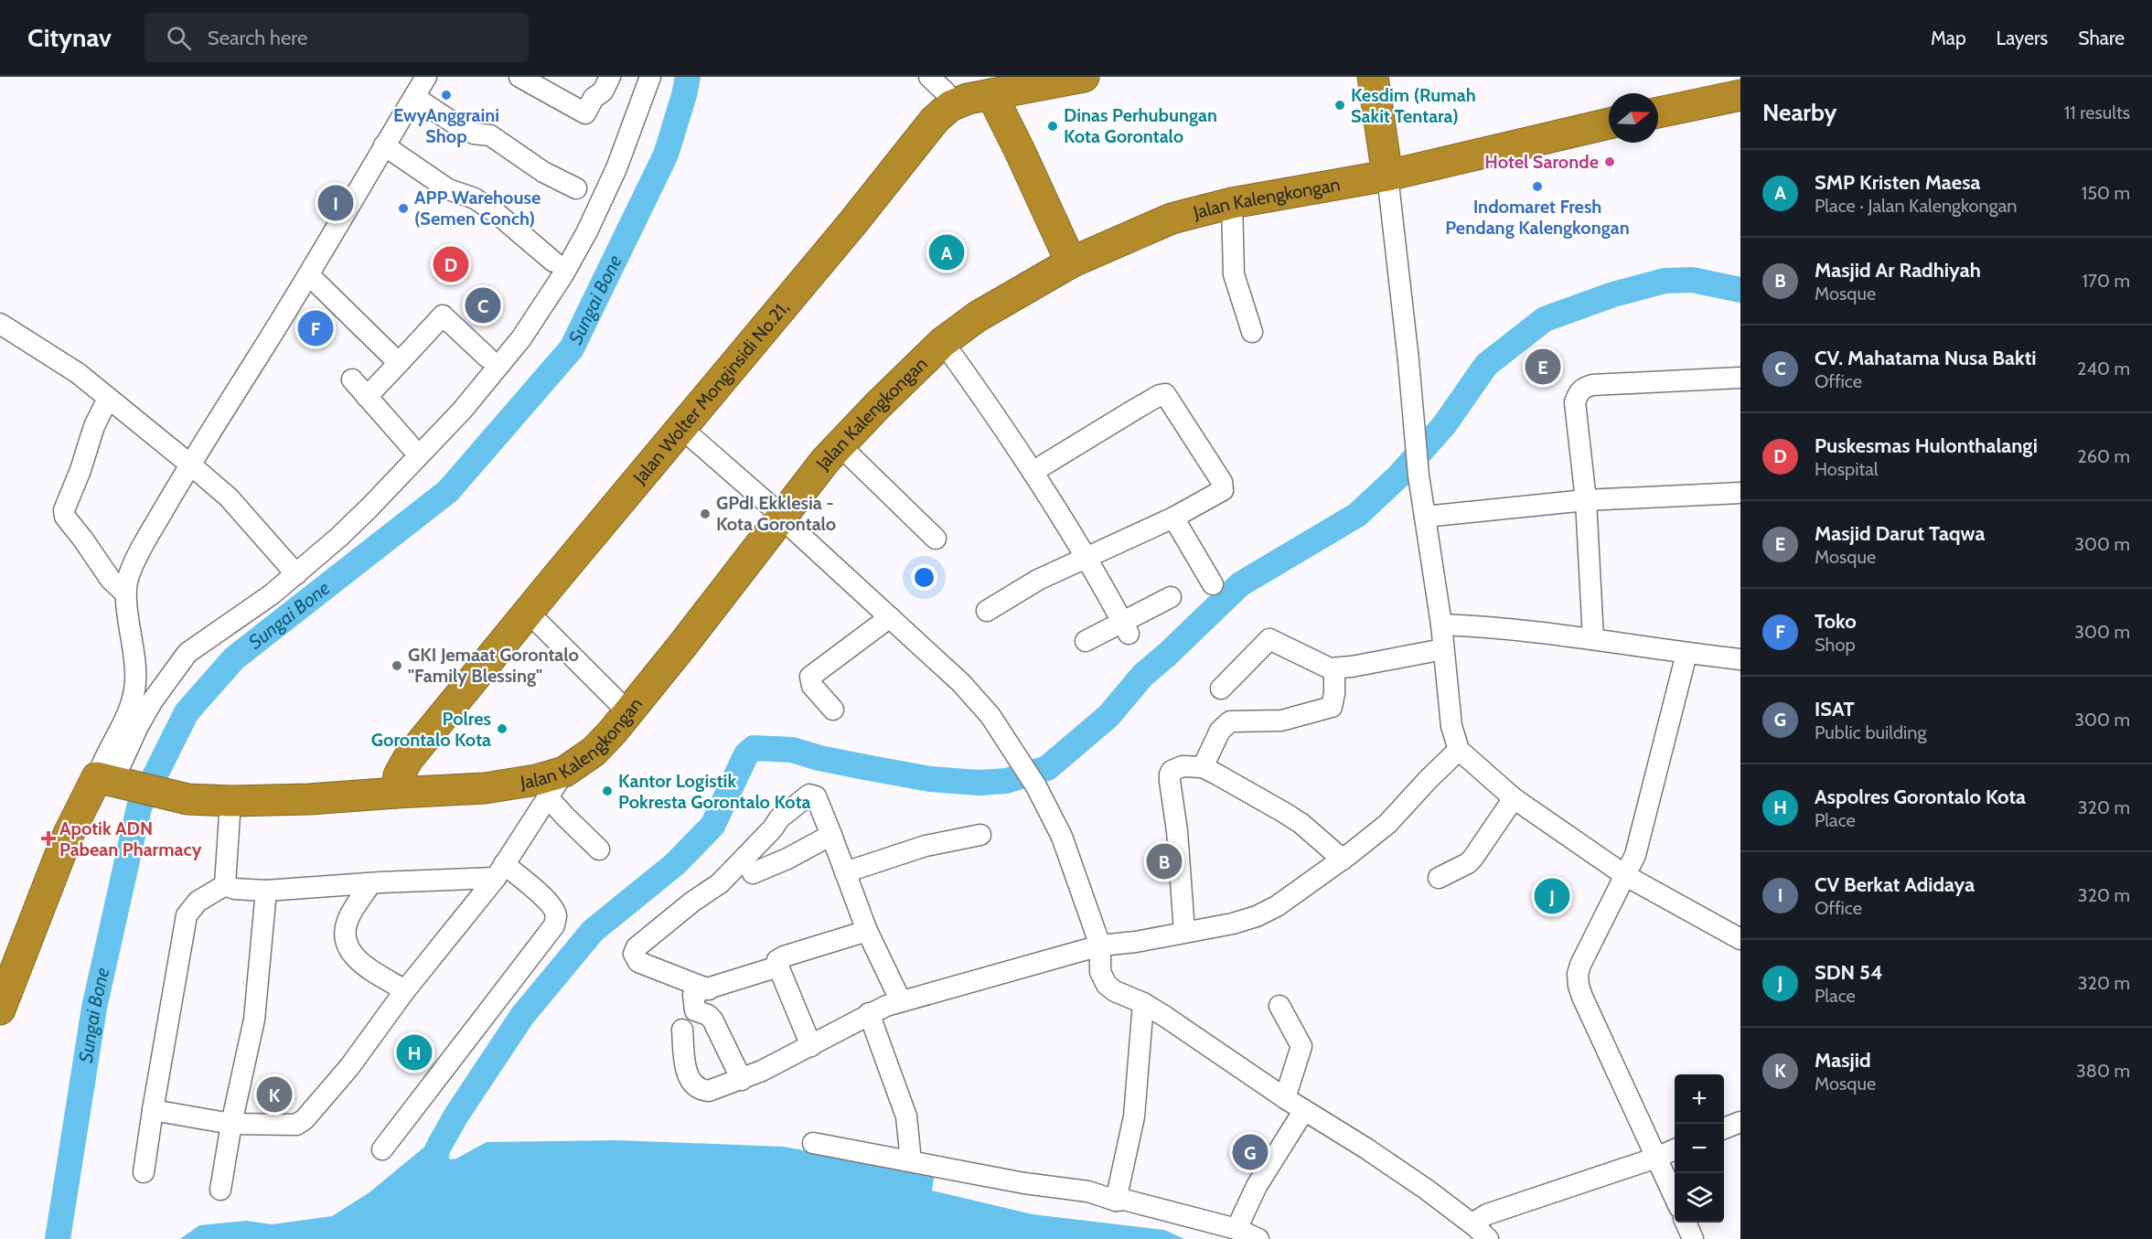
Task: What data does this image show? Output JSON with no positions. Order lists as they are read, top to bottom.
{
  "streets": {
    "highway": ["Jalan Kalengkongan", "Jalan Wolter Monginsidi No.21,"]
  },
  "crossings": [
    ["Jalan Kalengkongan", "Jalan Wolter Monginsidi No.21,"]
  ],
  "water": ["Sungai Bone"],
  "places": {
    "other": [
      "EwyAnggraini Shop",
      "Kesdim (Rumah Sakit Tentara)",
      "Dinas Perhubungan Kota Gorontalo",
      "Hotel Saronde",
      "Indomaret Fresh Pendang Kalengkongan",
      "APP Warehouse (Semen Conch)",
      "GPdI Ekklesia - Kota Gorontalo",
      "GKI Jemaat Gorontalo \"Family Blessing\"",
      "Polres Gorontalo Kota",
      "Kantor Logistik Pokresta Gorontalo Kota"
    ],
    "health": ["Apotik ADN Pabean Pharmacy"]
  },
  "north": "right",
  "page": {
    "header": "Citynav",
    "search": "Search here",
    "nav": ["Map", "Layers", "Share"],
    "heading": ["Nearby", "11 results"],
    "list": [
      {
        "mark": "A",
        "name": "SMP Kristen Maesa",
        "note": "Place · Jalan Kalengkongan",
        "value": "150 m"
      },
      {
        "mark": "B",
        "name": "Masjid Ar Radhiyah",
        "note": "Mosque",
        "value": "170 m"
      },
      {
        "mark": "C",
        "name": "CV. Mahatama Nusa Bakti",
        "note": "Office",
        "value": "240 m"
      },
      {
        "mark": "D",
        "name": "Puskesmas Hulonthalangi",
        "note": "Hospital",
        "value": "260 m"
      },
      {
        "mark": "E",
        "name": "Masjid Darut Taqwa",
        "note": "Mosque",
        "value": "300 m"
      },
      {
        "mark": "F",
        "name": "Toko",
        "note": "Shop",
        "value": "300 m"
      },
      {
        "mark": "G",
        "name": "ISAT",
        "note": "Public building",
        "value": "300 m"
      },
      {
        "mark": "H",
        "name": "Aspolres Gorontalo Kota",
        "note": "Place",
        "value": "320 m"
      },
      {
        "mark": "I",
        "name": "CV Berkat Adidaya",
        "note": "Office",
        "value": "320 m"
      },
      {
        "mark": "J",
        "name": "SDN 54",
        "note": "Place",
        "value": "320 m"
      },
      {
        "mark": "K",
        "name": "Masjid",
        "note": "Mosque",
        "value": "380 m"
      }
    ],
    "pins": [
      "I",
      "A",
      "D",
      "C",
      "F",
      "E",
      "B",
      "J",
      "H",
      "K",
      "G"
    ],
    "map_buttons": ["+", "−"]
  }
}
